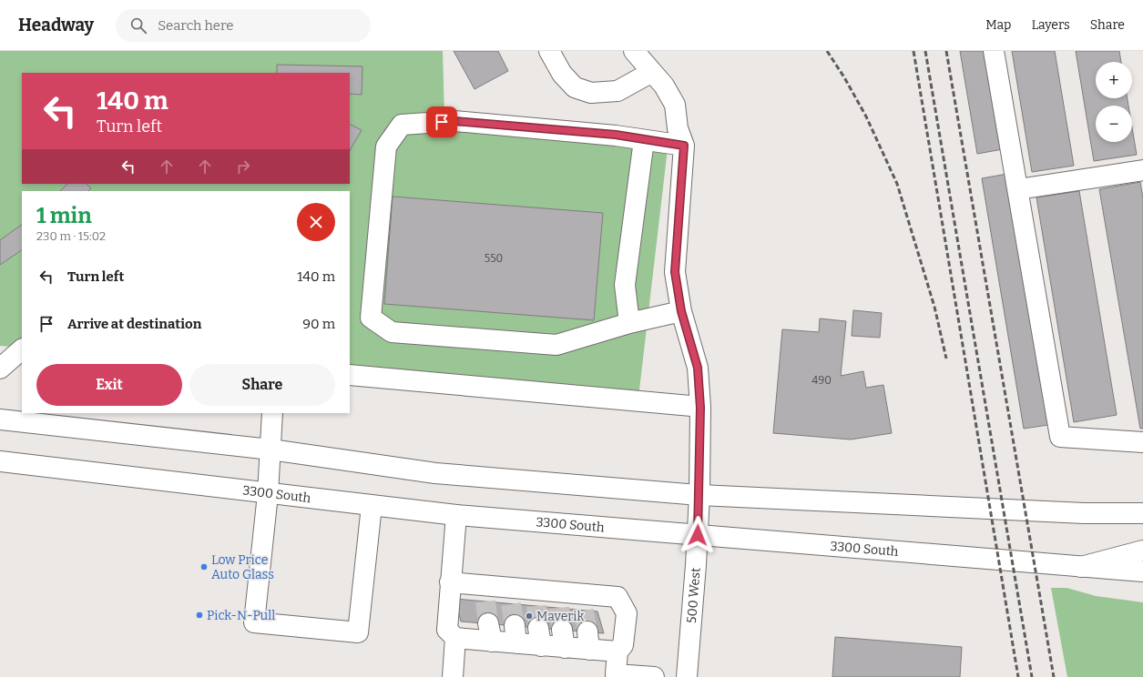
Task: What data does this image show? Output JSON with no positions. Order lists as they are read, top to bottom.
{
  "streets": {
    "main road": ["3300 South", "500 West"]
  },
  "crossings": [
    ["3300 South", "500 West"]
  ],
  "places": ["Low Price Auto Glass", "Pick-N-Pull", "Maverik"],
  "house_numbers": ["550", "490"],
  "page": {
    "header": "Headway",
    "search": "Search here",
    "nav": ["Map", "Layers", "Share"],
    "map_buttons": ["+", "−"],
    "turn": ["140 m", "Turn left"],
    "heading": ["1 min", "230 m · 15:02"],
    "list": [
      {
        "name": "Turn left",
        "value": "140 m"
      },
      {
        "name": "Arrive at destination",
        "value": "90 m"
      }
    ],
    "buttons": ["Exit", "Share"]
  }
}
